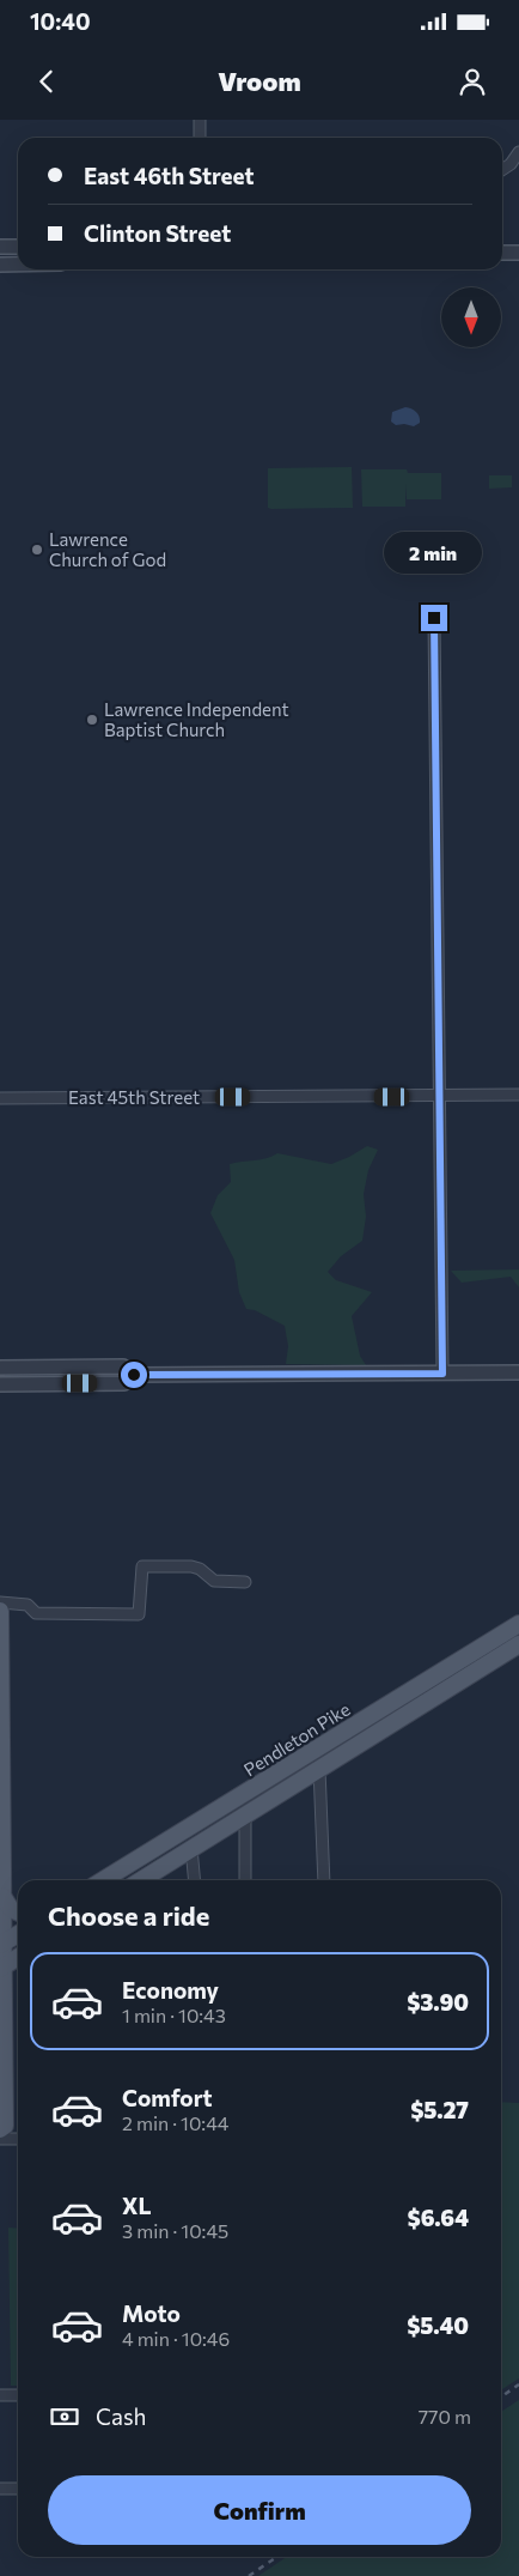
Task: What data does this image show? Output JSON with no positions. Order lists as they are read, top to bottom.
{
  "streets": {
    "main road": ["Pendleton Pike"],
    "street": ["East 45th Street"]
  },
  "places": ["Lawrence Church of God", "Lawrence Independent Baptist Church"],
  "north": "bottom",
  "page": {
    "status": "10:40",
    "header": "Vroom",
    "banner": ["East 46th Street", "Clinton Street"],
    "bubble": "2 min",
    "heading": "Choose a ride",
    "list": [
      {
        "name": "Economy",
        "note": "1 min · 10:43",
        "value": "$3.90"
      },
      {
        "name": "Comfort",
        "note": "2 min · 10:44",
        "value": "$5.27"
      },
      {
        "name": "XL",
        "note": "3 min · 10:45",
        "value": "$6.64"
      },
      {
        "name": "Moto",
        "note": "4 min · 10:46",
        "value": "$5.40"
      }
    ],
    "pay": ["Cash", "770 m"],
    "buttons": "Confirm"
  }
}
